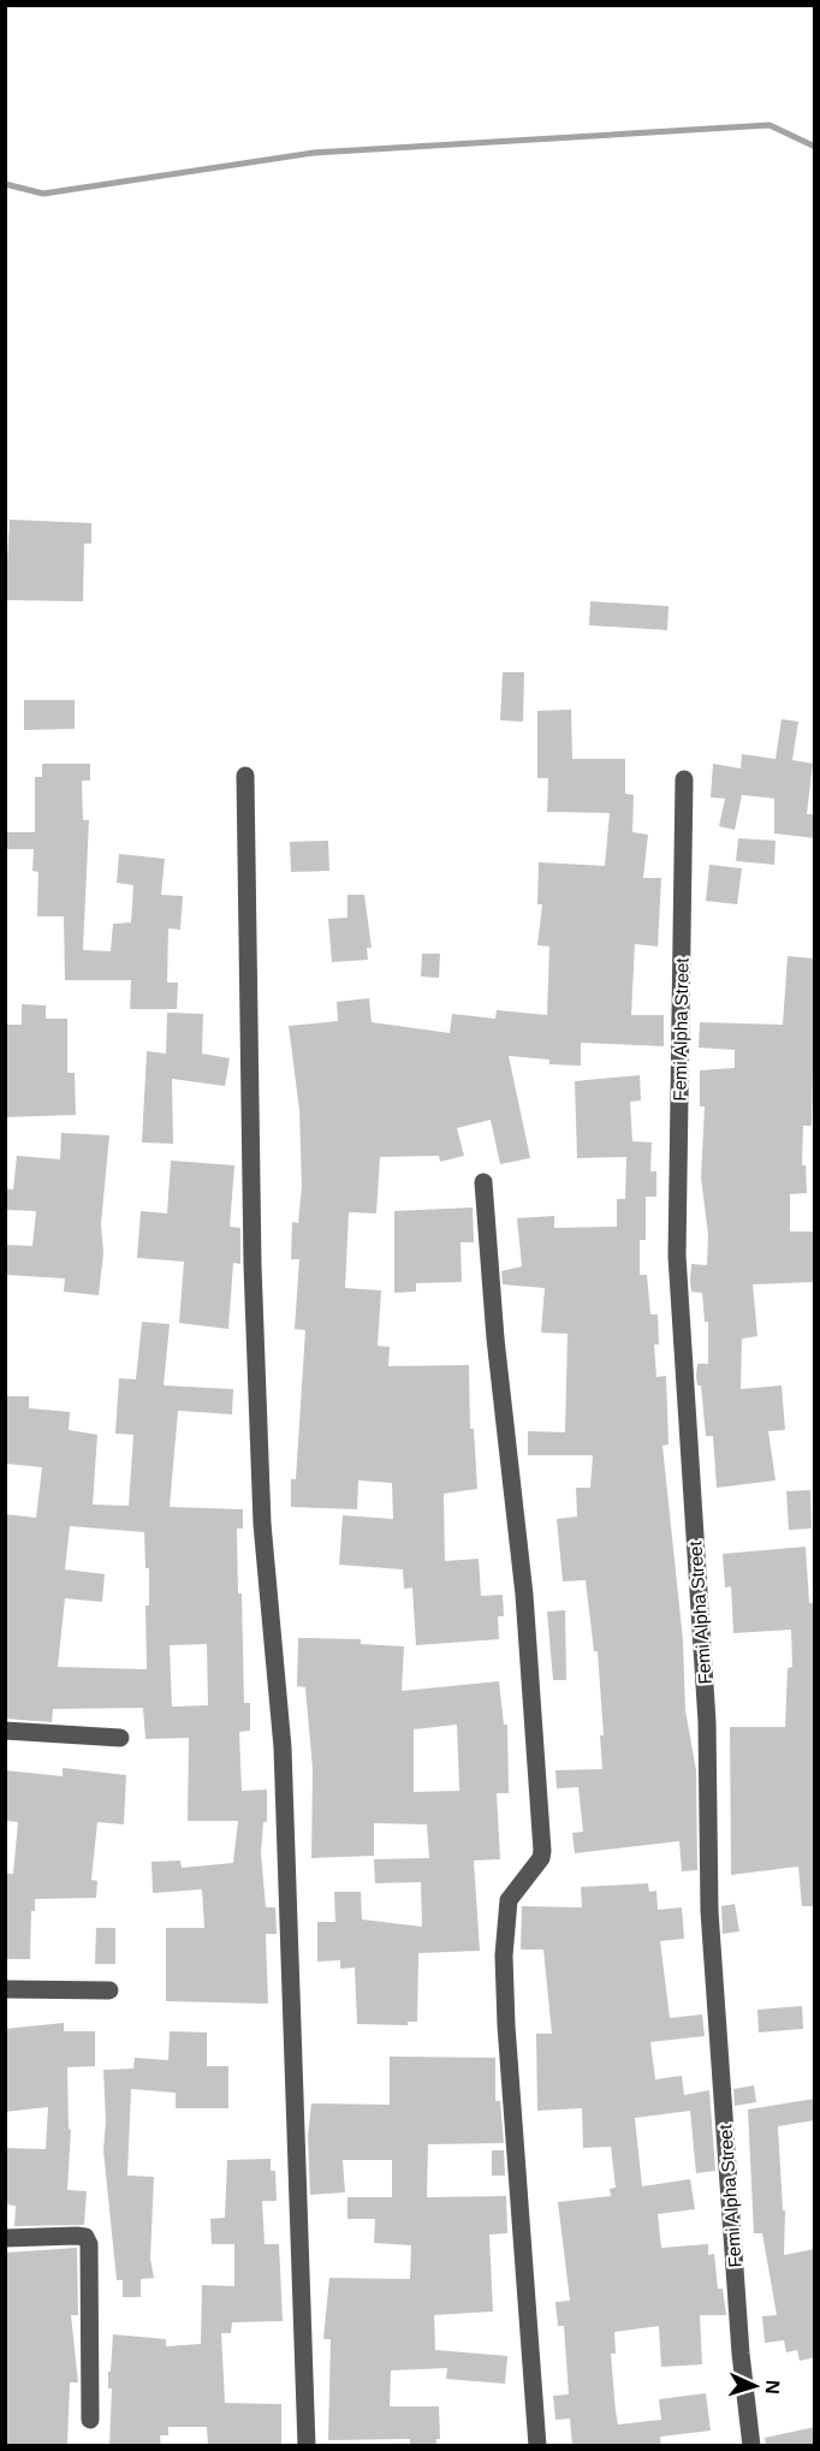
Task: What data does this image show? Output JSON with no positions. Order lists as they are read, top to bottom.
{
  "streets": {
    "street": ["Femi Alpha Street"]
  },
  "north": "right"
}
